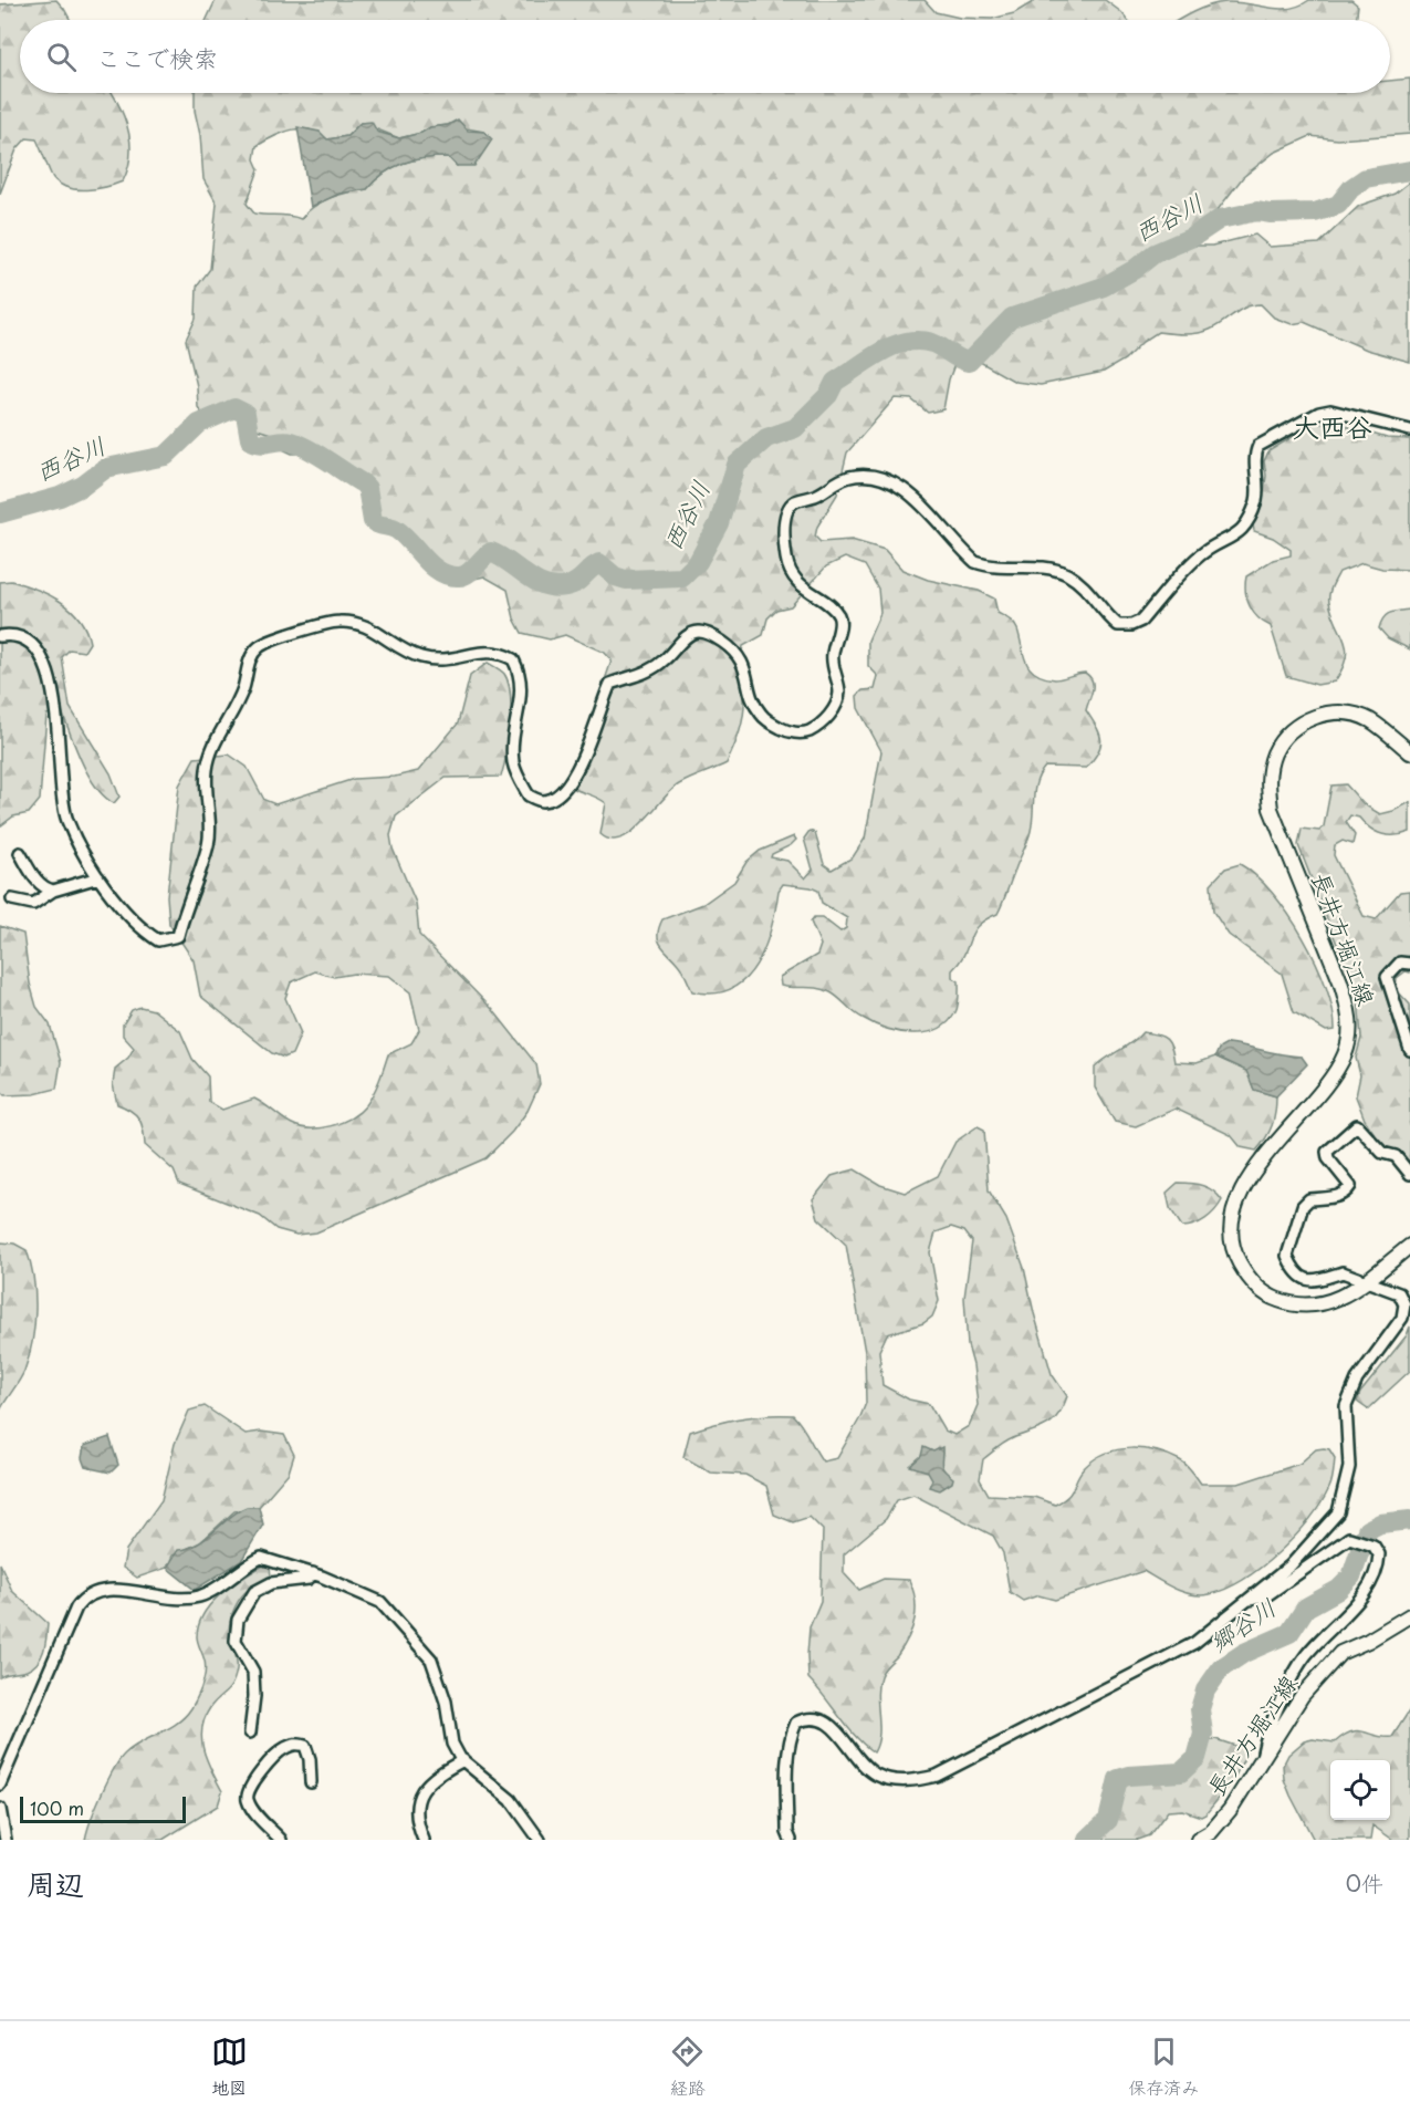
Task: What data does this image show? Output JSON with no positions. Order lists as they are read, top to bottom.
{
  "streets": {
    "main road": ["長井方堀江線"]
  },
  "districts": ["大西谷"],
  "water": ["西谷川", "郷谷川"],
  "scale_bar": "100 m",
  "page": {
    "search": "ここで検索",
    "scale": "100 m",
    "heading": ["周辺", "0件"],
    "nav": ["地図", "経路", "保存済み"]
  }
}
